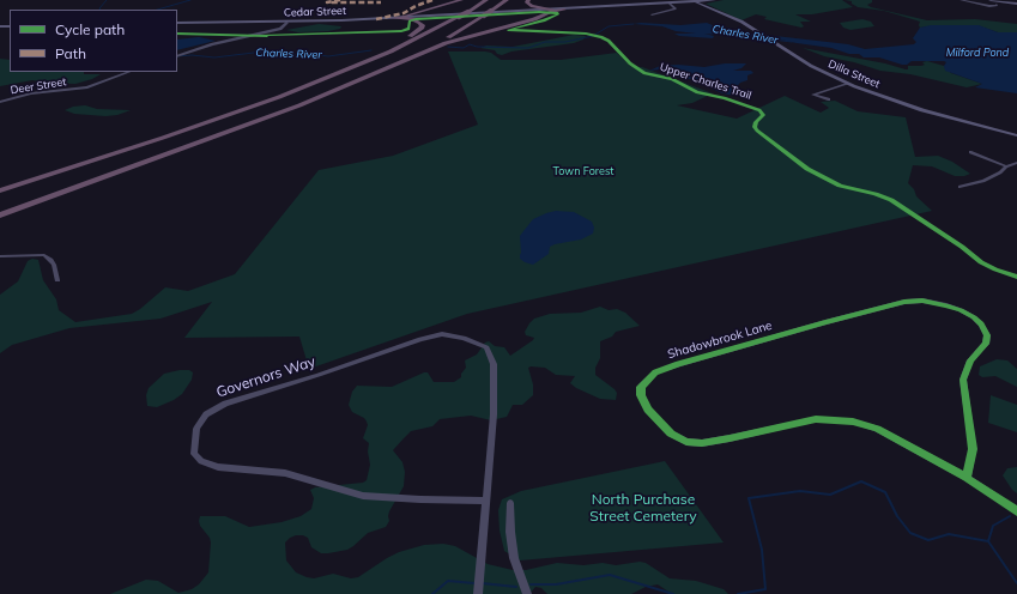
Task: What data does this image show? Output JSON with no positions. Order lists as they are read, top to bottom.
{
  "streets": {
    "main road": ["Cedar Street", "Dilla Street"],
    "street": ["Deer Street", "Shadowbrook Lane", "Governors Way"],
    "cycle path": ["Upper Charles Trail"]
  },
  "crossings": [
    ["Cedar Street", "Dilla Street"]
  ],
  "water": ["Charles River", "Milford Pond"],
  "parks": ["Town Forest", "North Purchase Street Cemetery"],
  "legend": ["Cycle path", "Path"]
}
